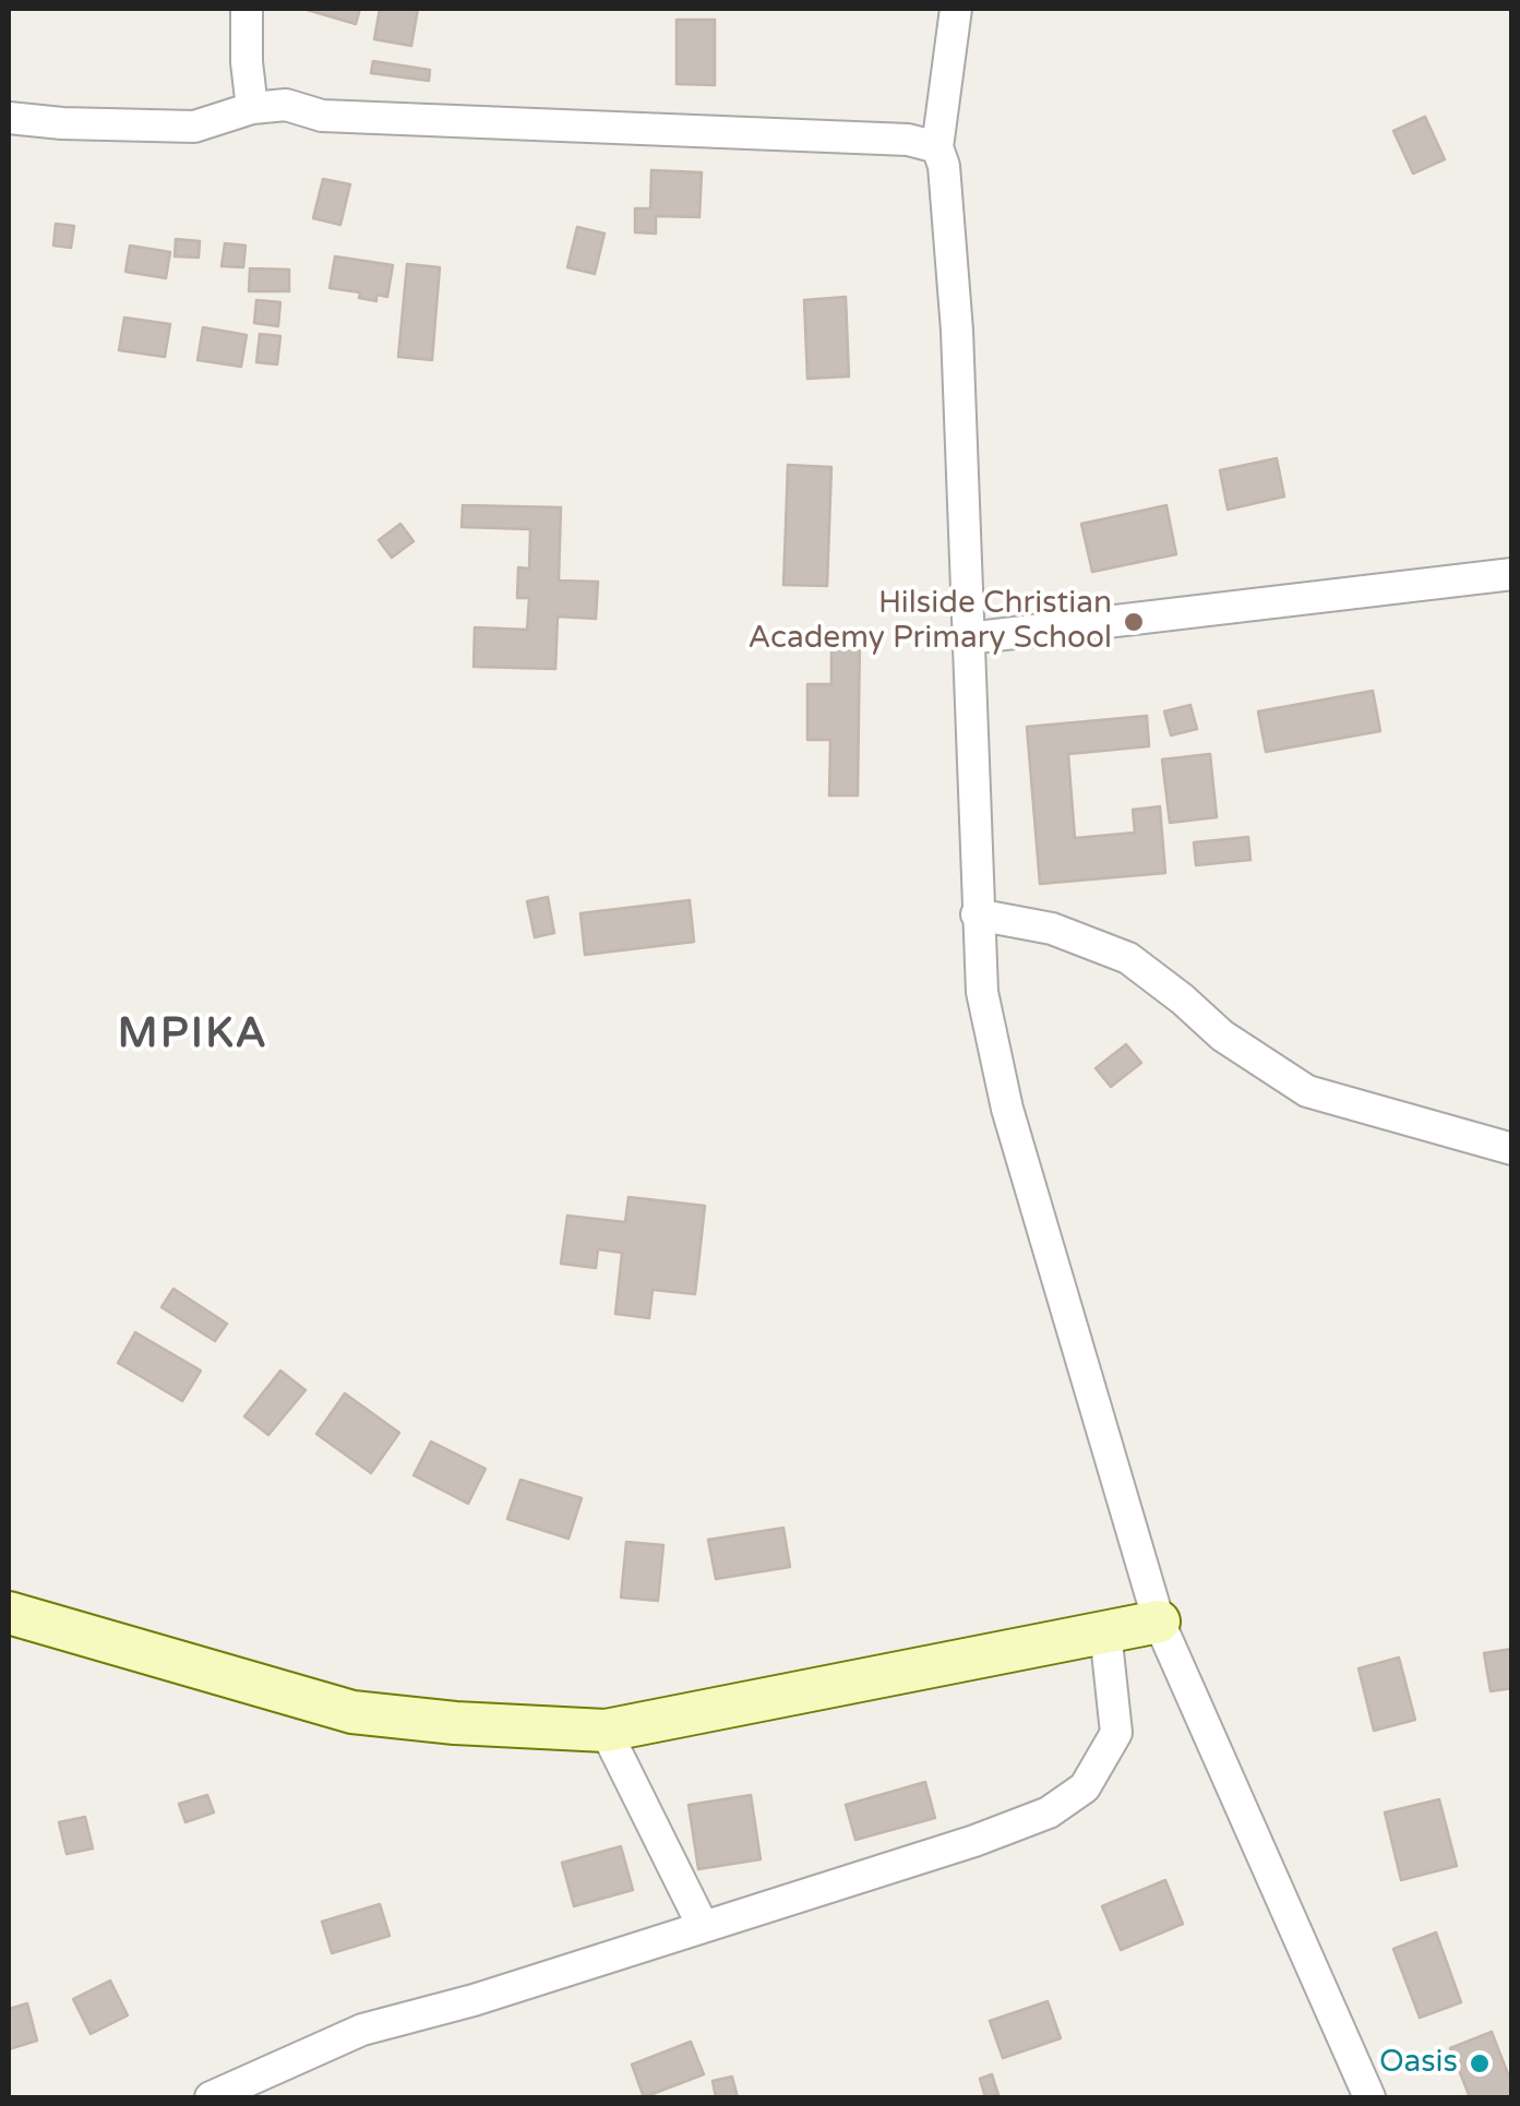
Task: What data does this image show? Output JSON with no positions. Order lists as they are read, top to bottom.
{
  "districts": ["MPIKA"],
  "places": ["Hilside Christian Academy Primary School", "Oasis"]
}
